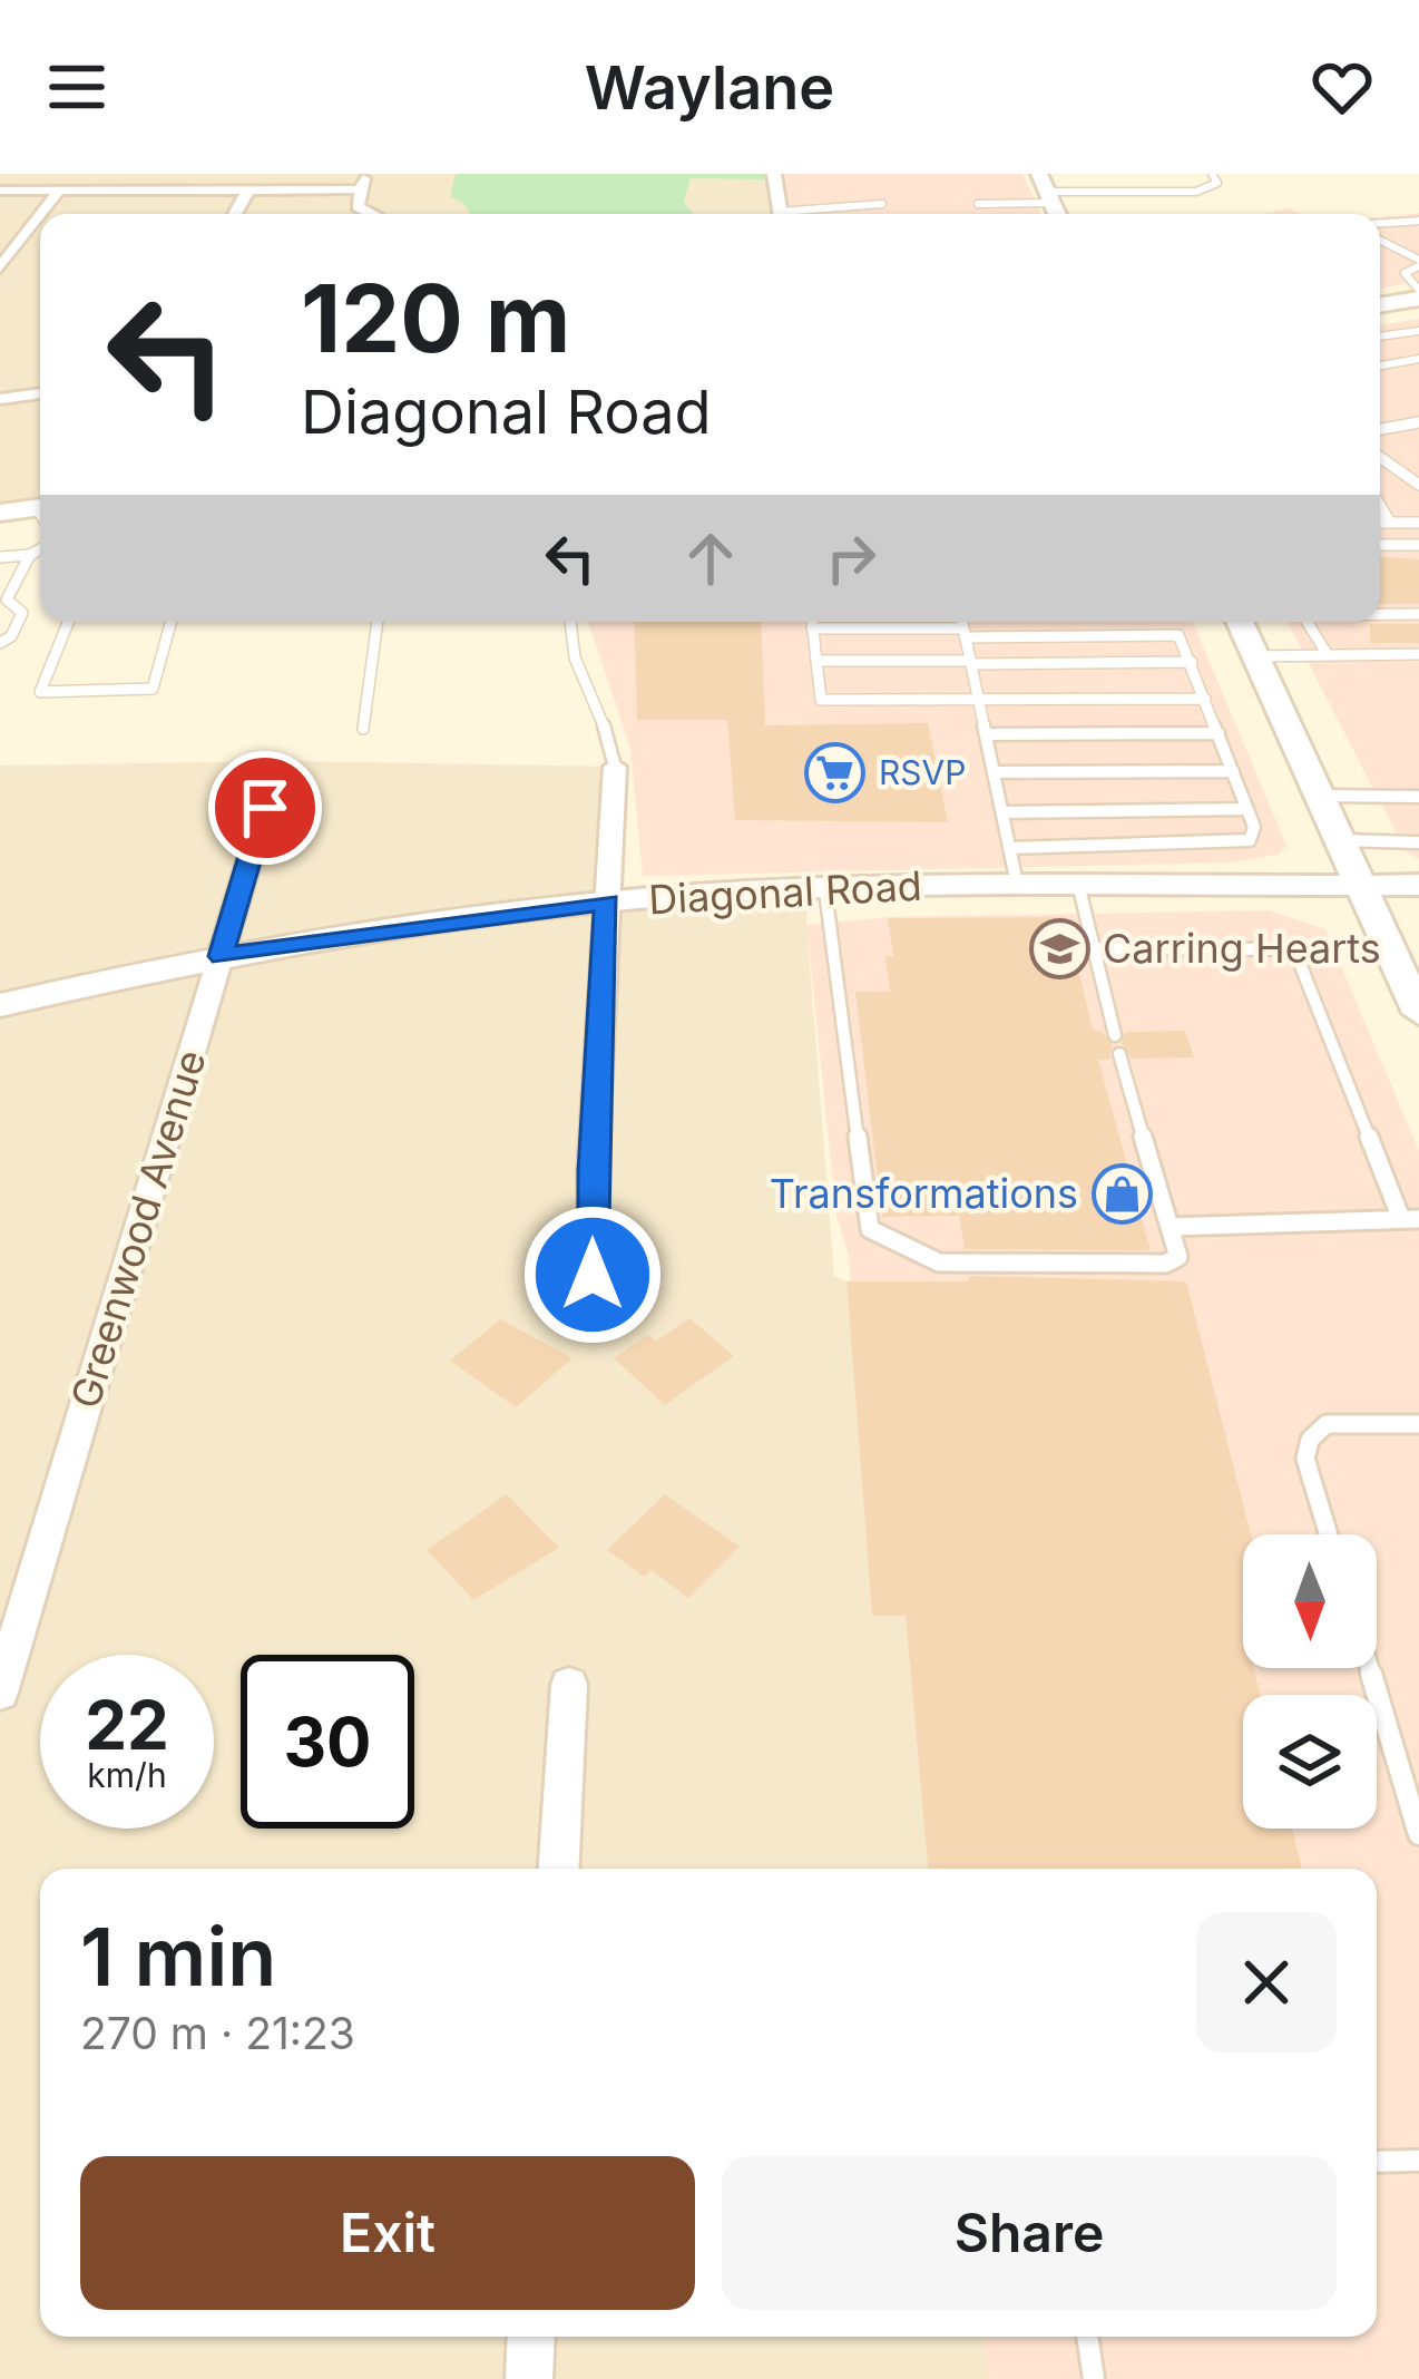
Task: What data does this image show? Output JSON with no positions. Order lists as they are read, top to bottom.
{
  "streets": {
    "street": ["Diagonal Road", "Greenwood Avenue"]
  },
  "crossings": [
    ["Diagonal Road", "Greenwood Avenue"]
  ],
  "places": {
    "supermarket": ["RSVP"],
    "school or university": ["Carring Hearts"],
    "shop": ["Transformations"]
  },
  "north": "bottom",
  "page": {
    "header": "Waylane",
    "turn": ["120 m", "Diagonal Road"],
    "speed": "22 km/h",
    "limit": "30",
    "heading": ["1 min", "270 m · 21:23"],
    "buttons": ["Exit", "Share"]
  }
}
